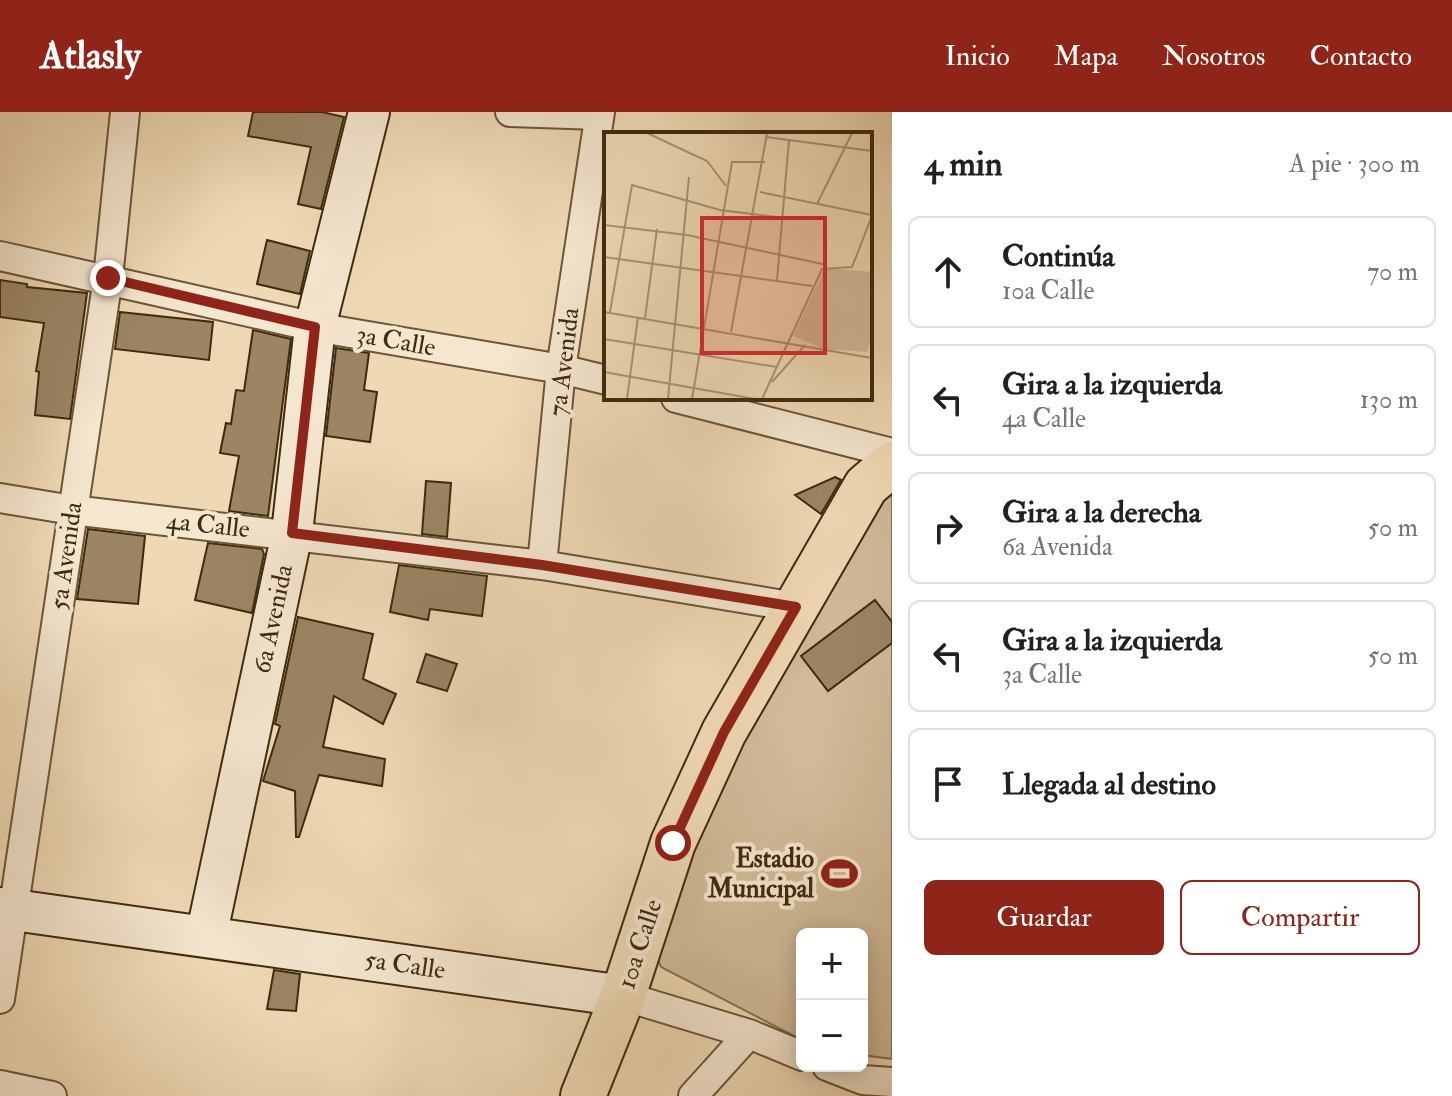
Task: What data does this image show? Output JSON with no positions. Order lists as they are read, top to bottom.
{
  "streets": {
    "main road": ["10a Calle"],
    "street": [
      "3a Calle",
      "7a Avenida",
      "4a Calle",
      "5a Avenida",
      "6a Avenida",
      "5a Calle"
    ]
  },
  "crossings": [
    ["3a Calle", "7a Avenida"],
    ["3a Calle", "5a Avenida"],
    ["3a Calle", "6a Avenida"],
    ["7a Avenida", "4a Calle"],
    ["4a Calle", "5a Avenida"],
    ["4a Calle", "6a Avenida"],
    ["4a Calle", "10a Calle"],
    ["5a Avenida", "5a Calle"],
    ["6a Avenida", "5a Calle"],
    ["10a Calle", "5a Calle"]
  ],
  "places": {
    "sports": ["Estadio Municipal"]
  },
  "page": {
    "header": "Atlasly",
    "nav": [
      "Inicio",
      "Mapa",
      "Nosotros",
      "Contacto"
    ],
    "heading": ["4 min", "A pie · 300 m"],
    "list": [
      ["Continúa", "10a Calle", "70 m"],
      ["Gira a la izquierda", "4a Calle", "130 m"],
      ["Gira a la derecha", "6a Avenida", "50 m"],
      ["Gira a la izquierda", "3a Calle", "50 m"],
      "Llegada al destino"
    ],
    "buttons": ["Guardar", "Compartir"],
    "map_buttons": ["+", "−"]
  }
}
